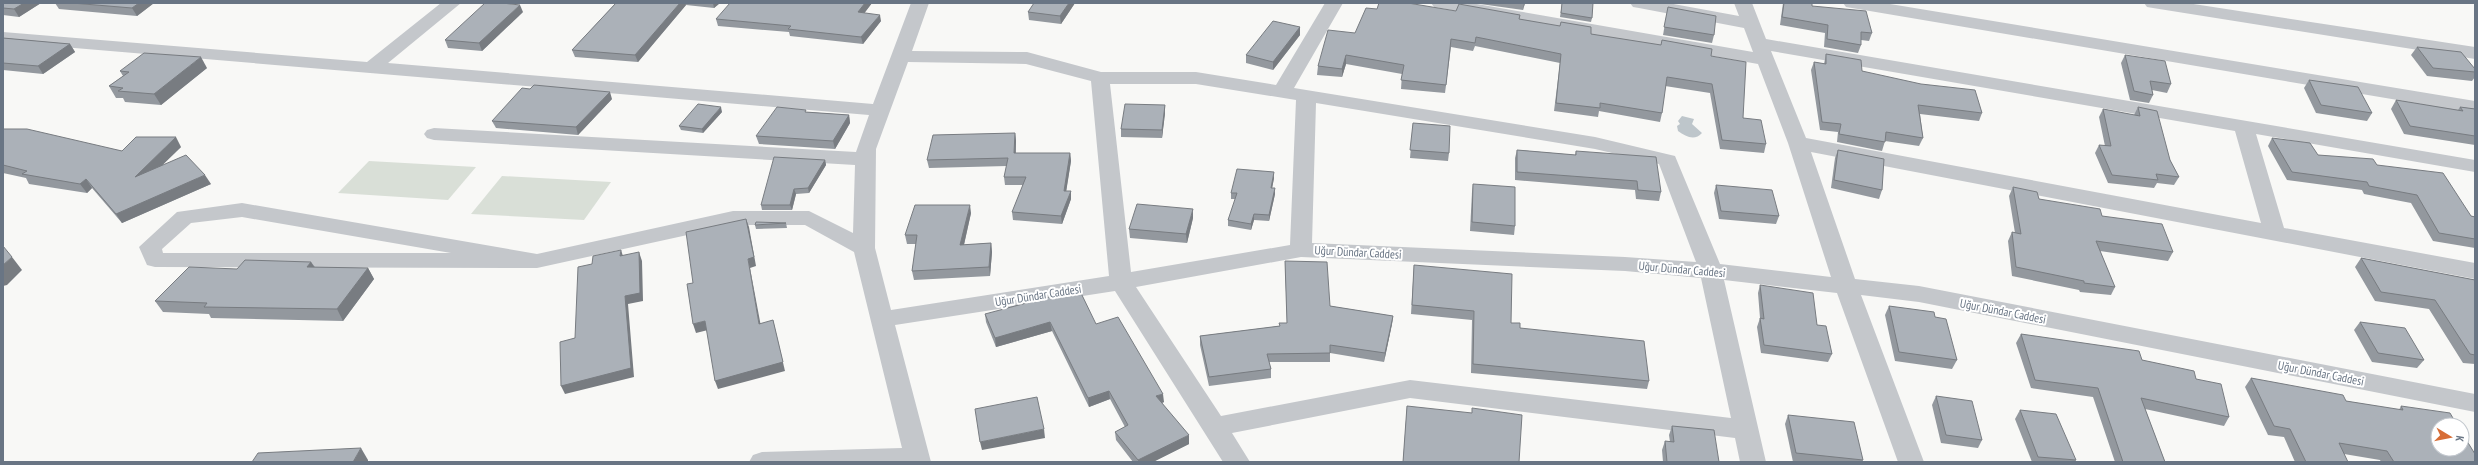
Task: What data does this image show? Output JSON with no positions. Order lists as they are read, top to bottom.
{
  "streets": {
    "street": ["Uğur Dündar Caddesi"]
  },
  "north": "right"
}
